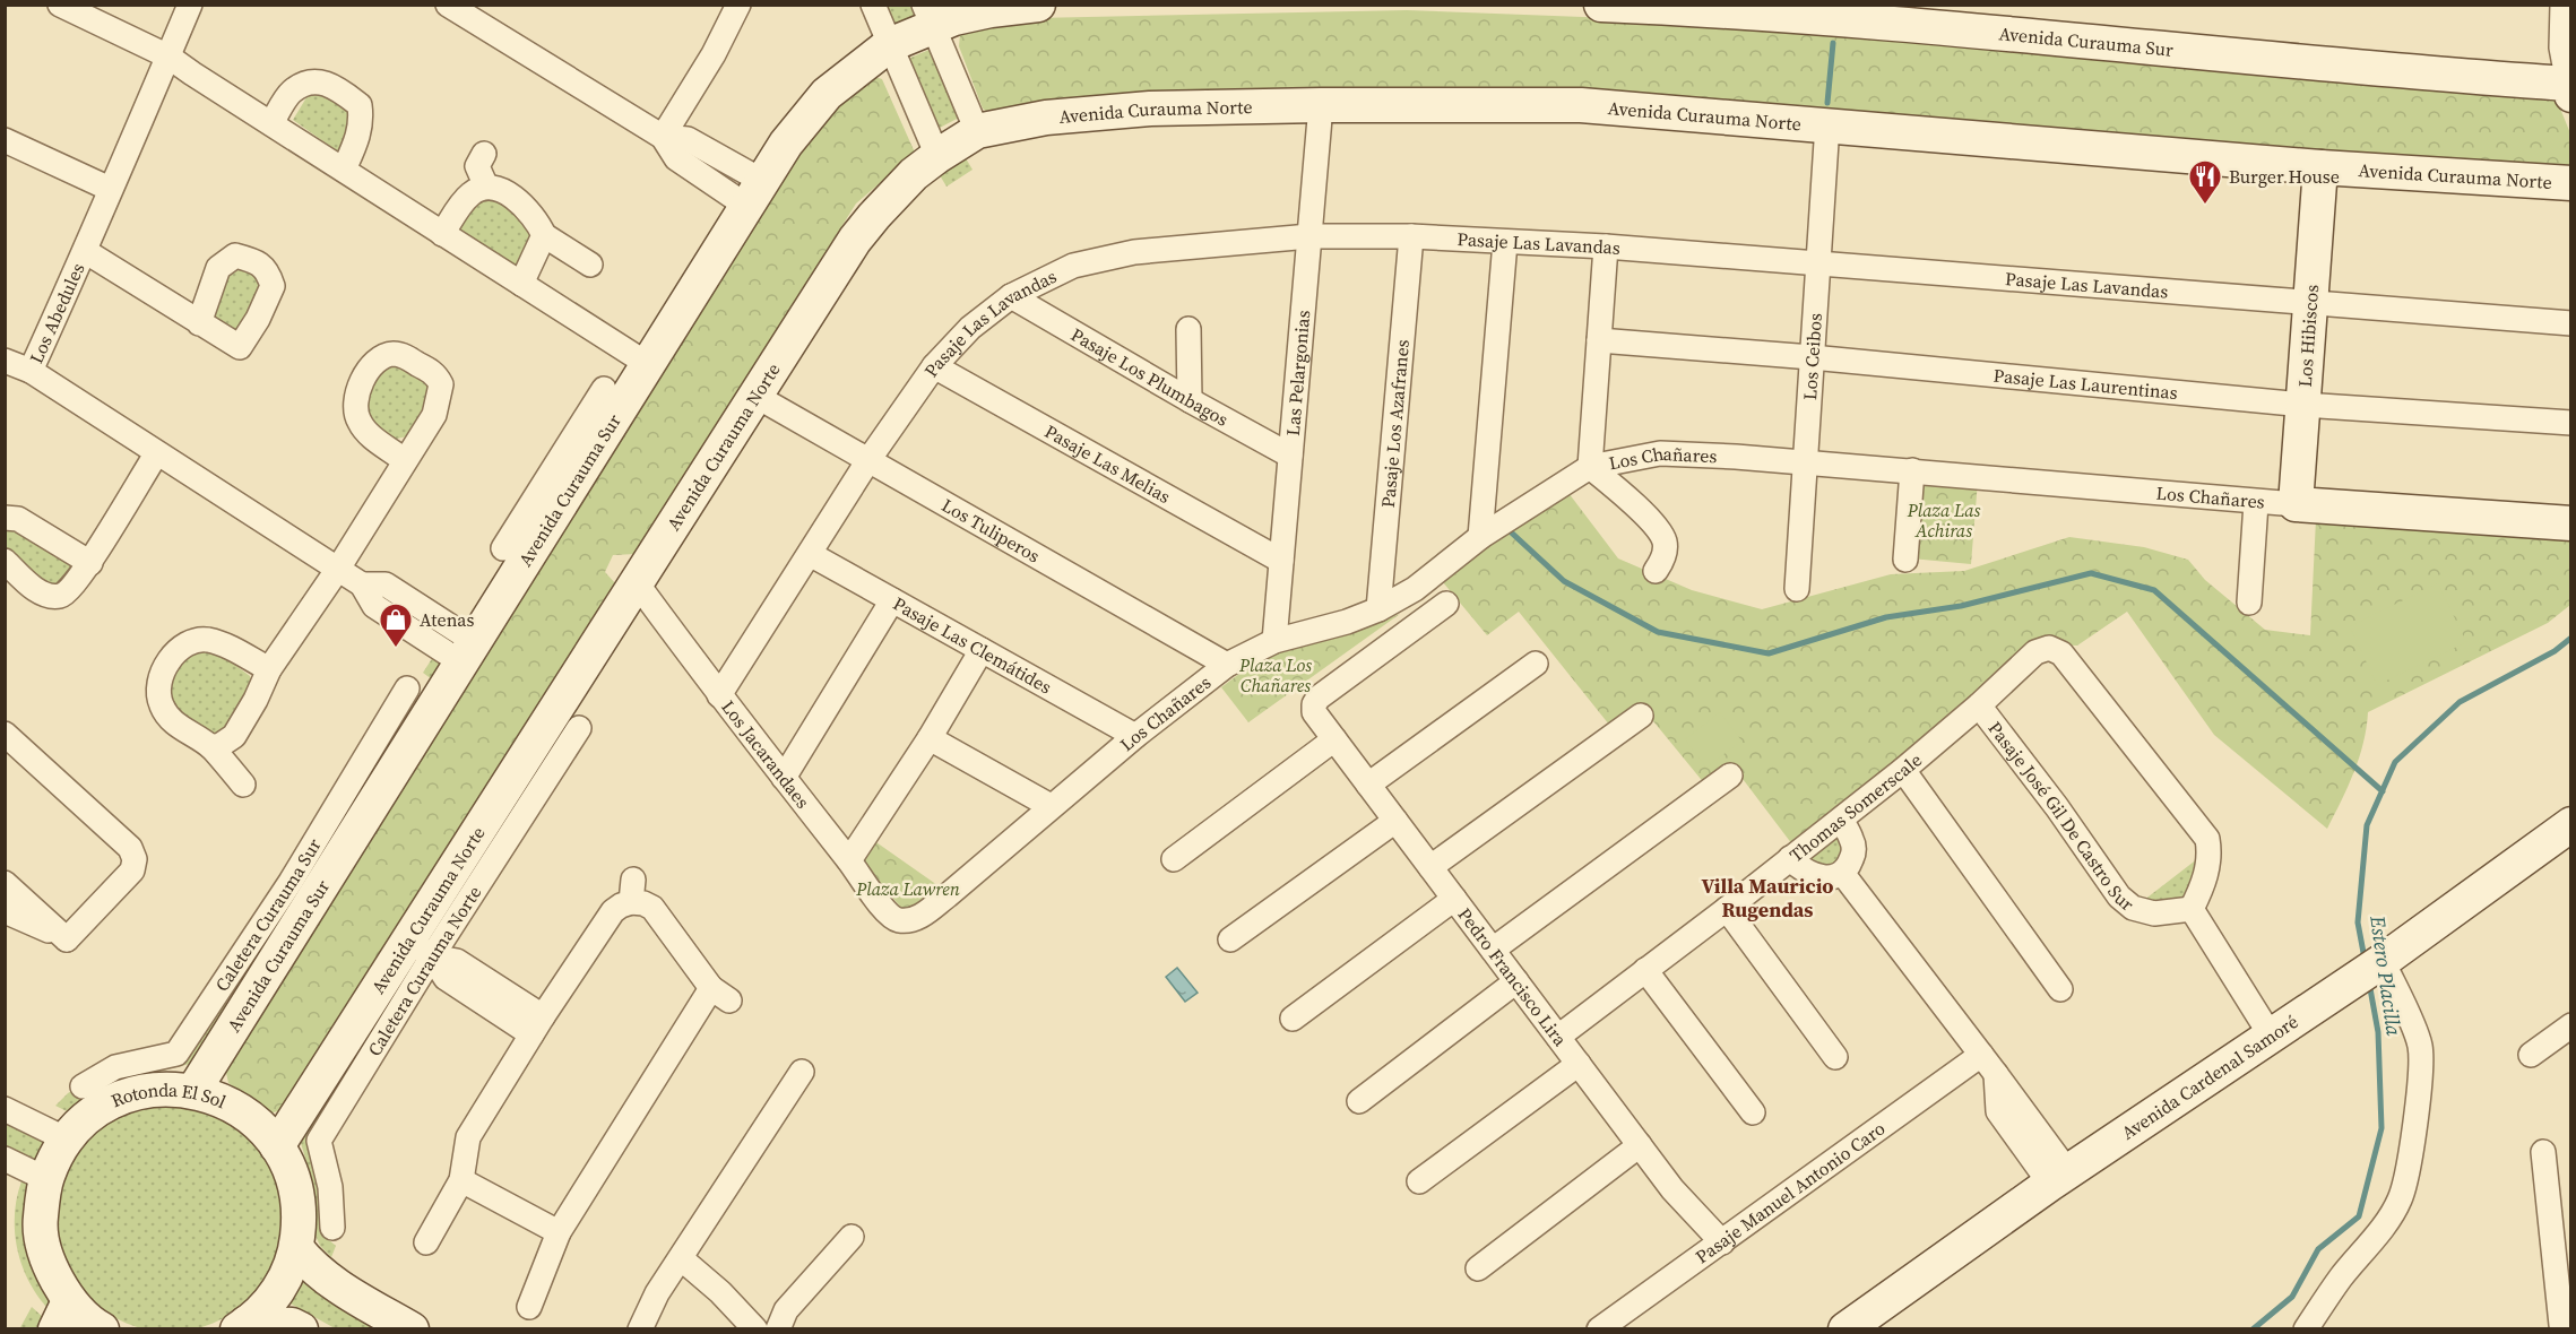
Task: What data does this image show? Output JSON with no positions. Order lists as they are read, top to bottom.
{
  "streets": {
    "street": [
      "Avenida Curauma Sur",
      "Avenida Curauma Norte",
      "Pasaje Las Lavandas",
      "Los Abedules",
      "Los Hibiscos",
      "Los Ceibos",
      "Las Pelargonias",
      "Pasaje Los Plumbagos",
      "Pasaje Las Laurentinas",
      "Pasaje Los Azafranes",
      "Los Chañares",
      "Pasaje Las Melias",
      "Los Tuliperos",
      "Pasaje Las Clemátides",
      "Los Jacarandaes",
      "Thomas Somerscale",
      "Pasaje José Gil De Castro Sur",
      "Caletera Curauma Sur",
      "Pedro Francisco Lira",
      "Avenida Cardenal Samoré",
      "Rotonda El Sol",
      "Pasaje Manuel Antonio Caro"
    ]
  },
  "crossings": [
    ["Avenida Curauma Sur", "Los Abedules"],
    ["Avenida Curauma Sur", "Caletera Curauma Sur"],
    ["Avenida Curauma Sur", "Rotonda El Sol"],
    ["Avenida Curauma Norte", "Los Hibiscos"],
    ["Avenida Curauma Norte", "Los Ceibos"],
    ["Avenida Curauma Norte", "Las Pelargonias"],
    ["Avenida Curauma Norte", "Los Tuliperos"],
    ["Avenida Curauma Norte", "Los Jacarandaes"],
    ["Avenida Curauma Norte", "Rotonda El Sol"],
    ["Pasaje Las Lavandas", "Los Hibiscos"],
    ["Pasaje Las Lavandas", "Los Ceibos"],
    ["Pasaje Las Lavandas", "Las Pelargonias"],
    ["Pasaje Las Lavandas", "Pasaje Los Plumbagos"],
    ["Pasaje Las Lavandas", "Pasaje Los Azafranes"],
    ["Pasaje Las Lavandas", "Pasaje Las Melias"],
    ["Pasaje Las Lavandas", "Los Tuliperos"],
    ["Pasaje Las Lavandas", "Pasaje Las Clemátides"],
    ["Pasaje Las Lavandas", "Los Jacarandaes"],
    ["Los Hibiscos", "Pasaje Las Laurentinas"],
    ["Los Hibiscos", "Los Chañares"],
    ["Los Ceibos", "Pasaje Las Laurentinas"],
    ["Los Ceibos", "Los Chañares"],
    ["Las Pelargonias", "Pasaje Los Plumbagos"],
    ["Las Pelargonias", "Los Chañares"],
    ["Las Pelargonias", "Pasaje Las Melias"],
    ["Pasaje Los Azafranes", "Los Chañares"],
    ["Los Chañares", "Los Tuliperos"],
    ["Los Chañares", "Pasaje Las Clemátides"],
    ["Los Chañares", "Los Jacarandaes"],
    ["Thomas Somerscale", "Pasaje José Gil De Castro Sur"],
    ["Thomas Somerscale", "Pedro Francisco Lira"],
    ["Pedro Francisco Lira", "Pasaje Manuel Antonio Caro"]
  ],
  "districts": ["Villa Mauricio Rugendas"],
  "water": ["Estero Placilla"],
  "parks": ["Plaza Las Achiras", "Plaza Los Chañares", "Plaza Lawren"],
  "places": {
    "restaurant": ["Burger House"],
    "shop": ["Atenas"]
  }
}
